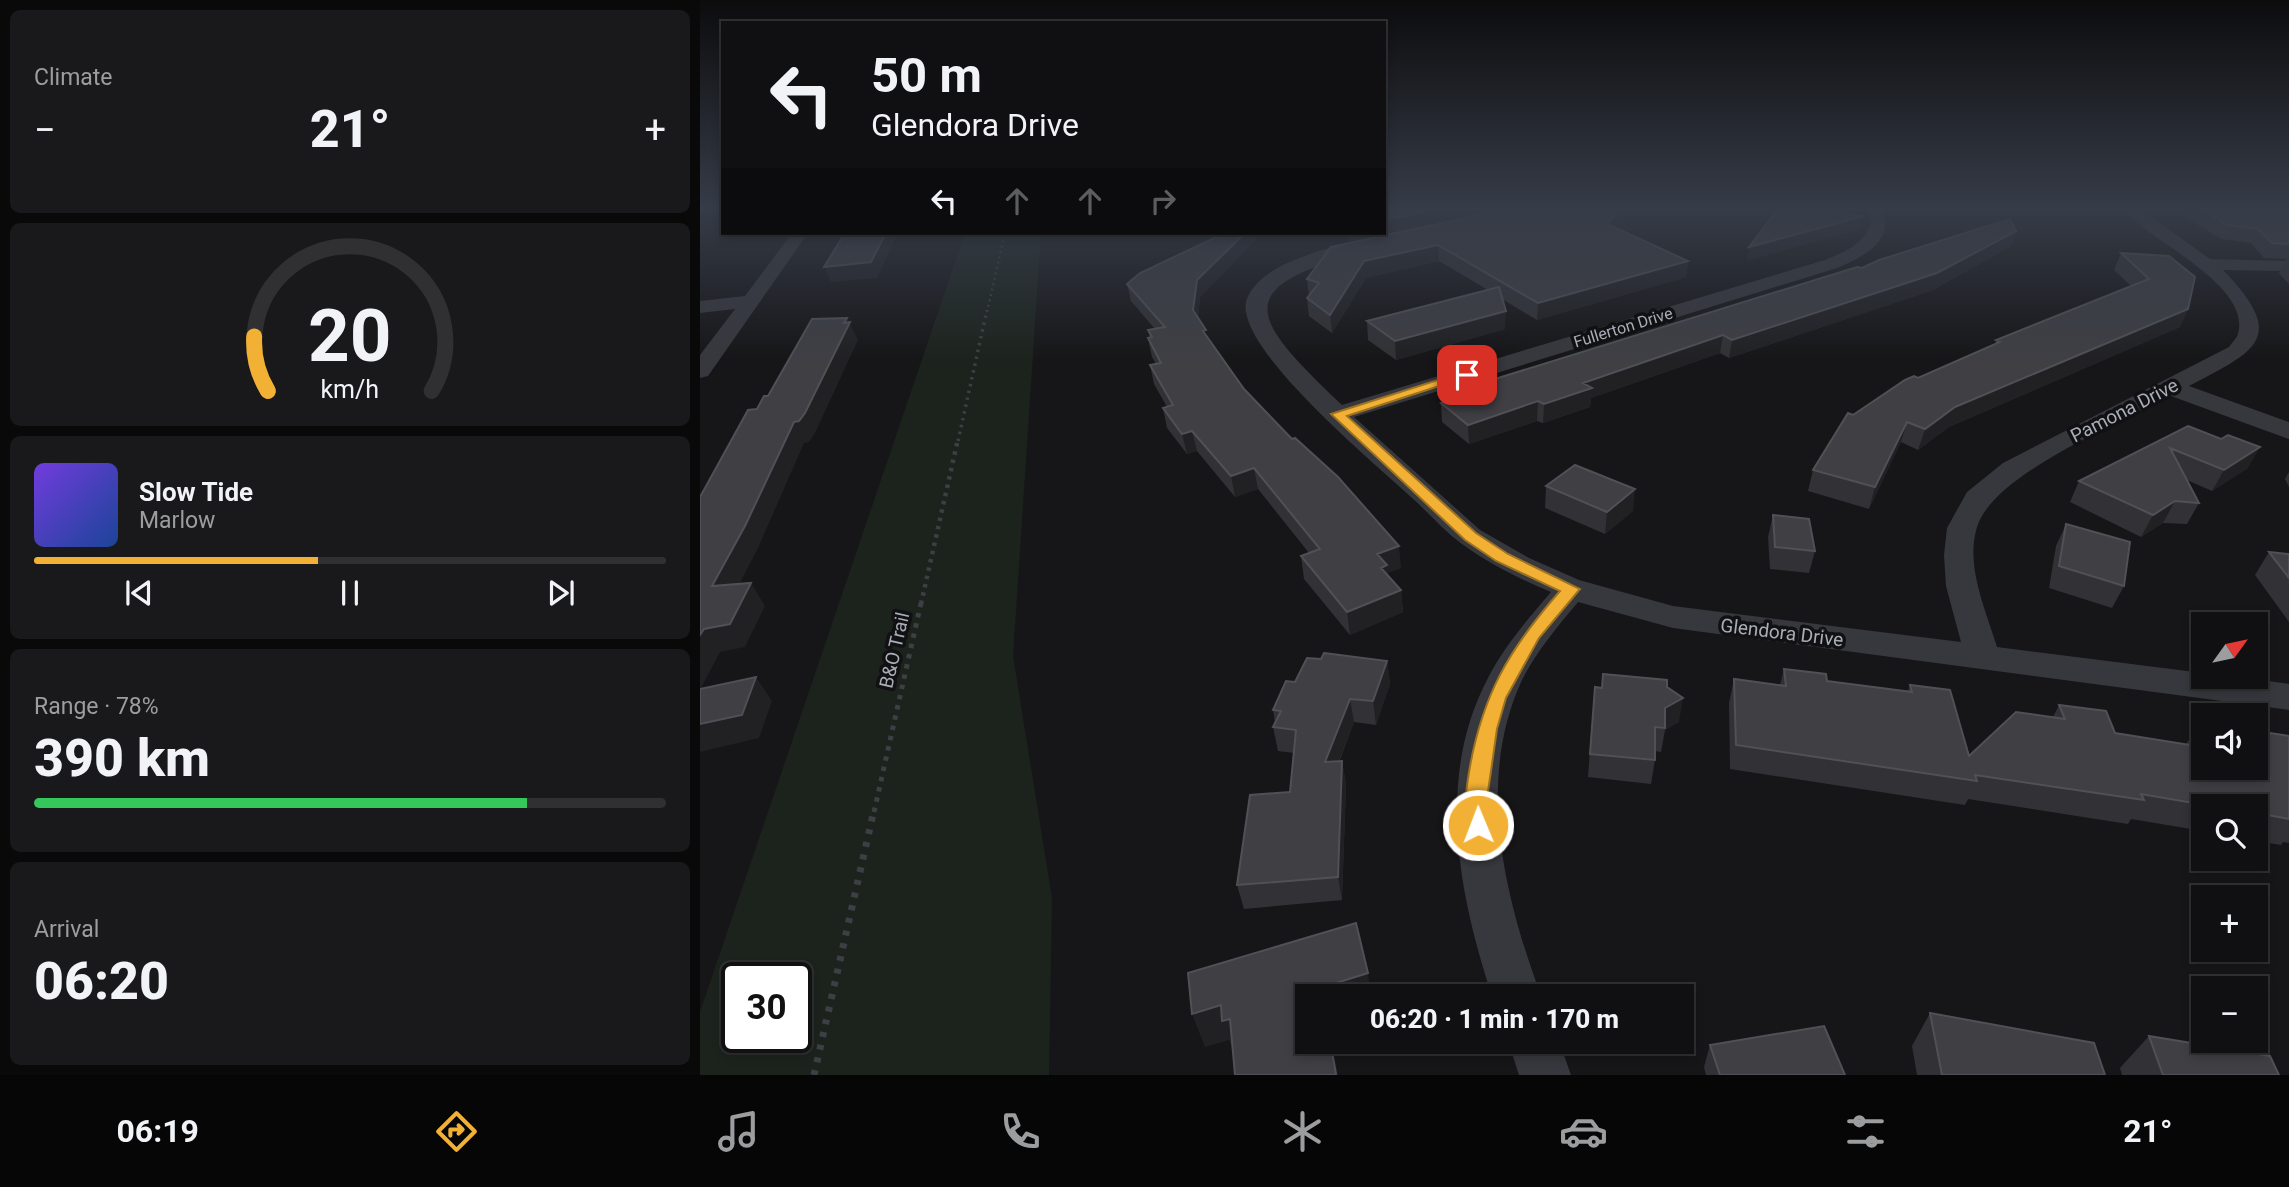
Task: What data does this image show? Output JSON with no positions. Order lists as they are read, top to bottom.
{
  "streets": {
    "street": ["Fullerton Drive", "Pamona Drive", "Glendora Drive"],
    "path": ["B&O Trail"]
  },
  "crossings": [
    ["Fullerton Drive", "Glendora Drive"],
    ["Pamona Drive", "Glendora Drive"]
  ],
  "north": "top right",
  "page": {
    "tile": [
      "Climate",
      ["Range · 78%", "390 km"],
      ["Arrival", "06:20"]
    ],
    "turn": ["50 m", "Glendora Drive"],
    "heat": ["−", "21°", "+"],
    "song": ["Slow Tide", "Marlow"],
    "map_buttons": ["+", "−"],
    "limit": "30",
    "trip": "06:20 · 1 min · 170 m",
    "tabs": ["06:19", "21°"],
    "gauge": ["20", "km/h"]
  }
}
